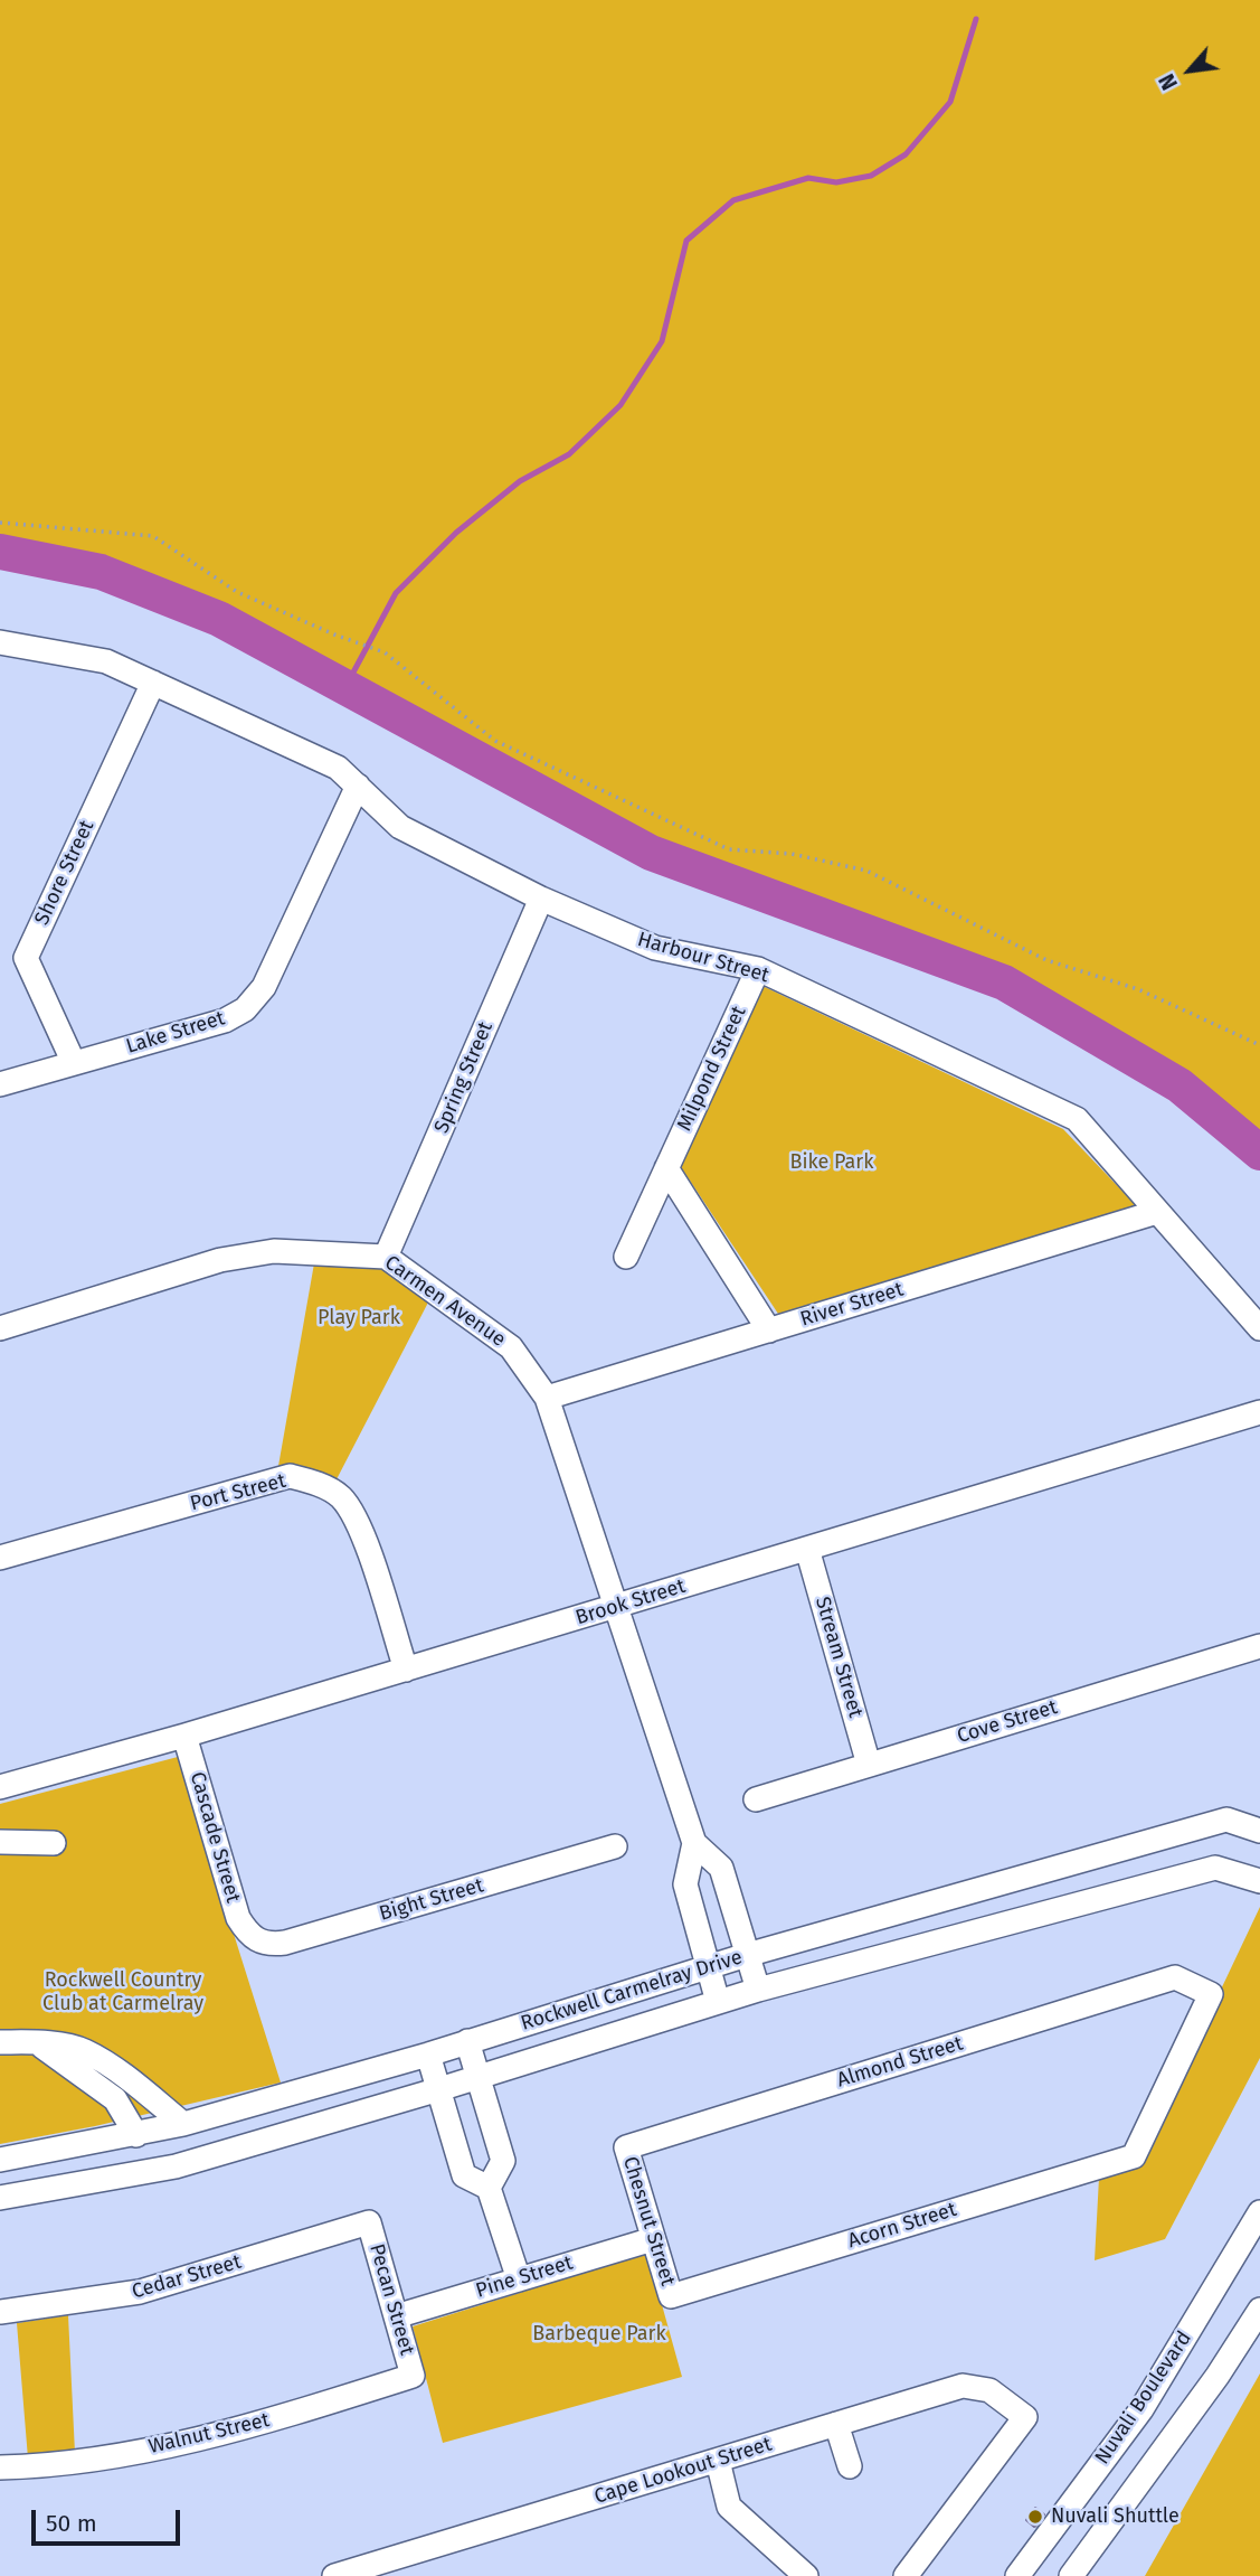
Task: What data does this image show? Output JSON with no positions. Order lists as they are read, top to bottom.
{
  "streets": {
    "street": [
      "Shore Street",
      "Harbour Street",
      "Lake Street",
      "Milpond Street",
      "Spring Street",
      "Carmen Avenue",
      "River Street",
      "Port Street",
      "Brook Street",
      "Stream Street",
      "Cove Street",
      "Cascade Street",
      "Bight Street",
      "Rockwell Carmelray Drive",
      "Almond Street",
      "Chesnut Street",
      "Acorn Street",
      "Cedar Street",
      "Pine Street",
      "Pecan Street",
      "Nuvali Boulevard",
      "Walnut Street",
      "Cape Lookout Street"
    ]
  },
  "crossings": [
    ["Shore Street", "Harbour Street"],
    ["Shore Street", "Lake Street"],
    ["Harbour Street", "Lake Street"],
    ["Harbour Street", "Milpond Street"],
    ["Harbour Street", "Spring Street"],
    ["Harbour Street", "River Street"],
    ["Spring Street", "Carmen Avenue"],
    ["Carmen Avenue", "River Street"],
    ["Carmen Avenue", "Brook Street"],
    ["Carmen Avenue", "Rockwell Carmelray Drive"],
    ["Port Street", "Brook Street"],
    ["Brook Street", "Stream Street"],
    ["Brook Street", "Cascade Street"],
    ["Stream Street", "Cove Street"],
    ["Cascade Street", "Bight Street"],
    ["Almond Street", "Chesnut Street"],
    ["Almond Street", "Acorn Street"],
    ["Chesnut Street", "Acorn Street"],
    ["Chesnut Street", "Pine Street"],
    ["Cedar Street", "Pecan Street"],
    ["Pine Street", "Pecan Street"],
    ["Pecan Street", "Walnut Street"]
  ],
  "parks": [
    "Bike Park",
    "Play Park",
    "Rockwell Country Club at Carmelray",
    "Barbeque Park"
  ],
  "places": ["Nuvali Shuttle"],
  "scale_bar": "50 m",
  "north": "bottom left"
}
